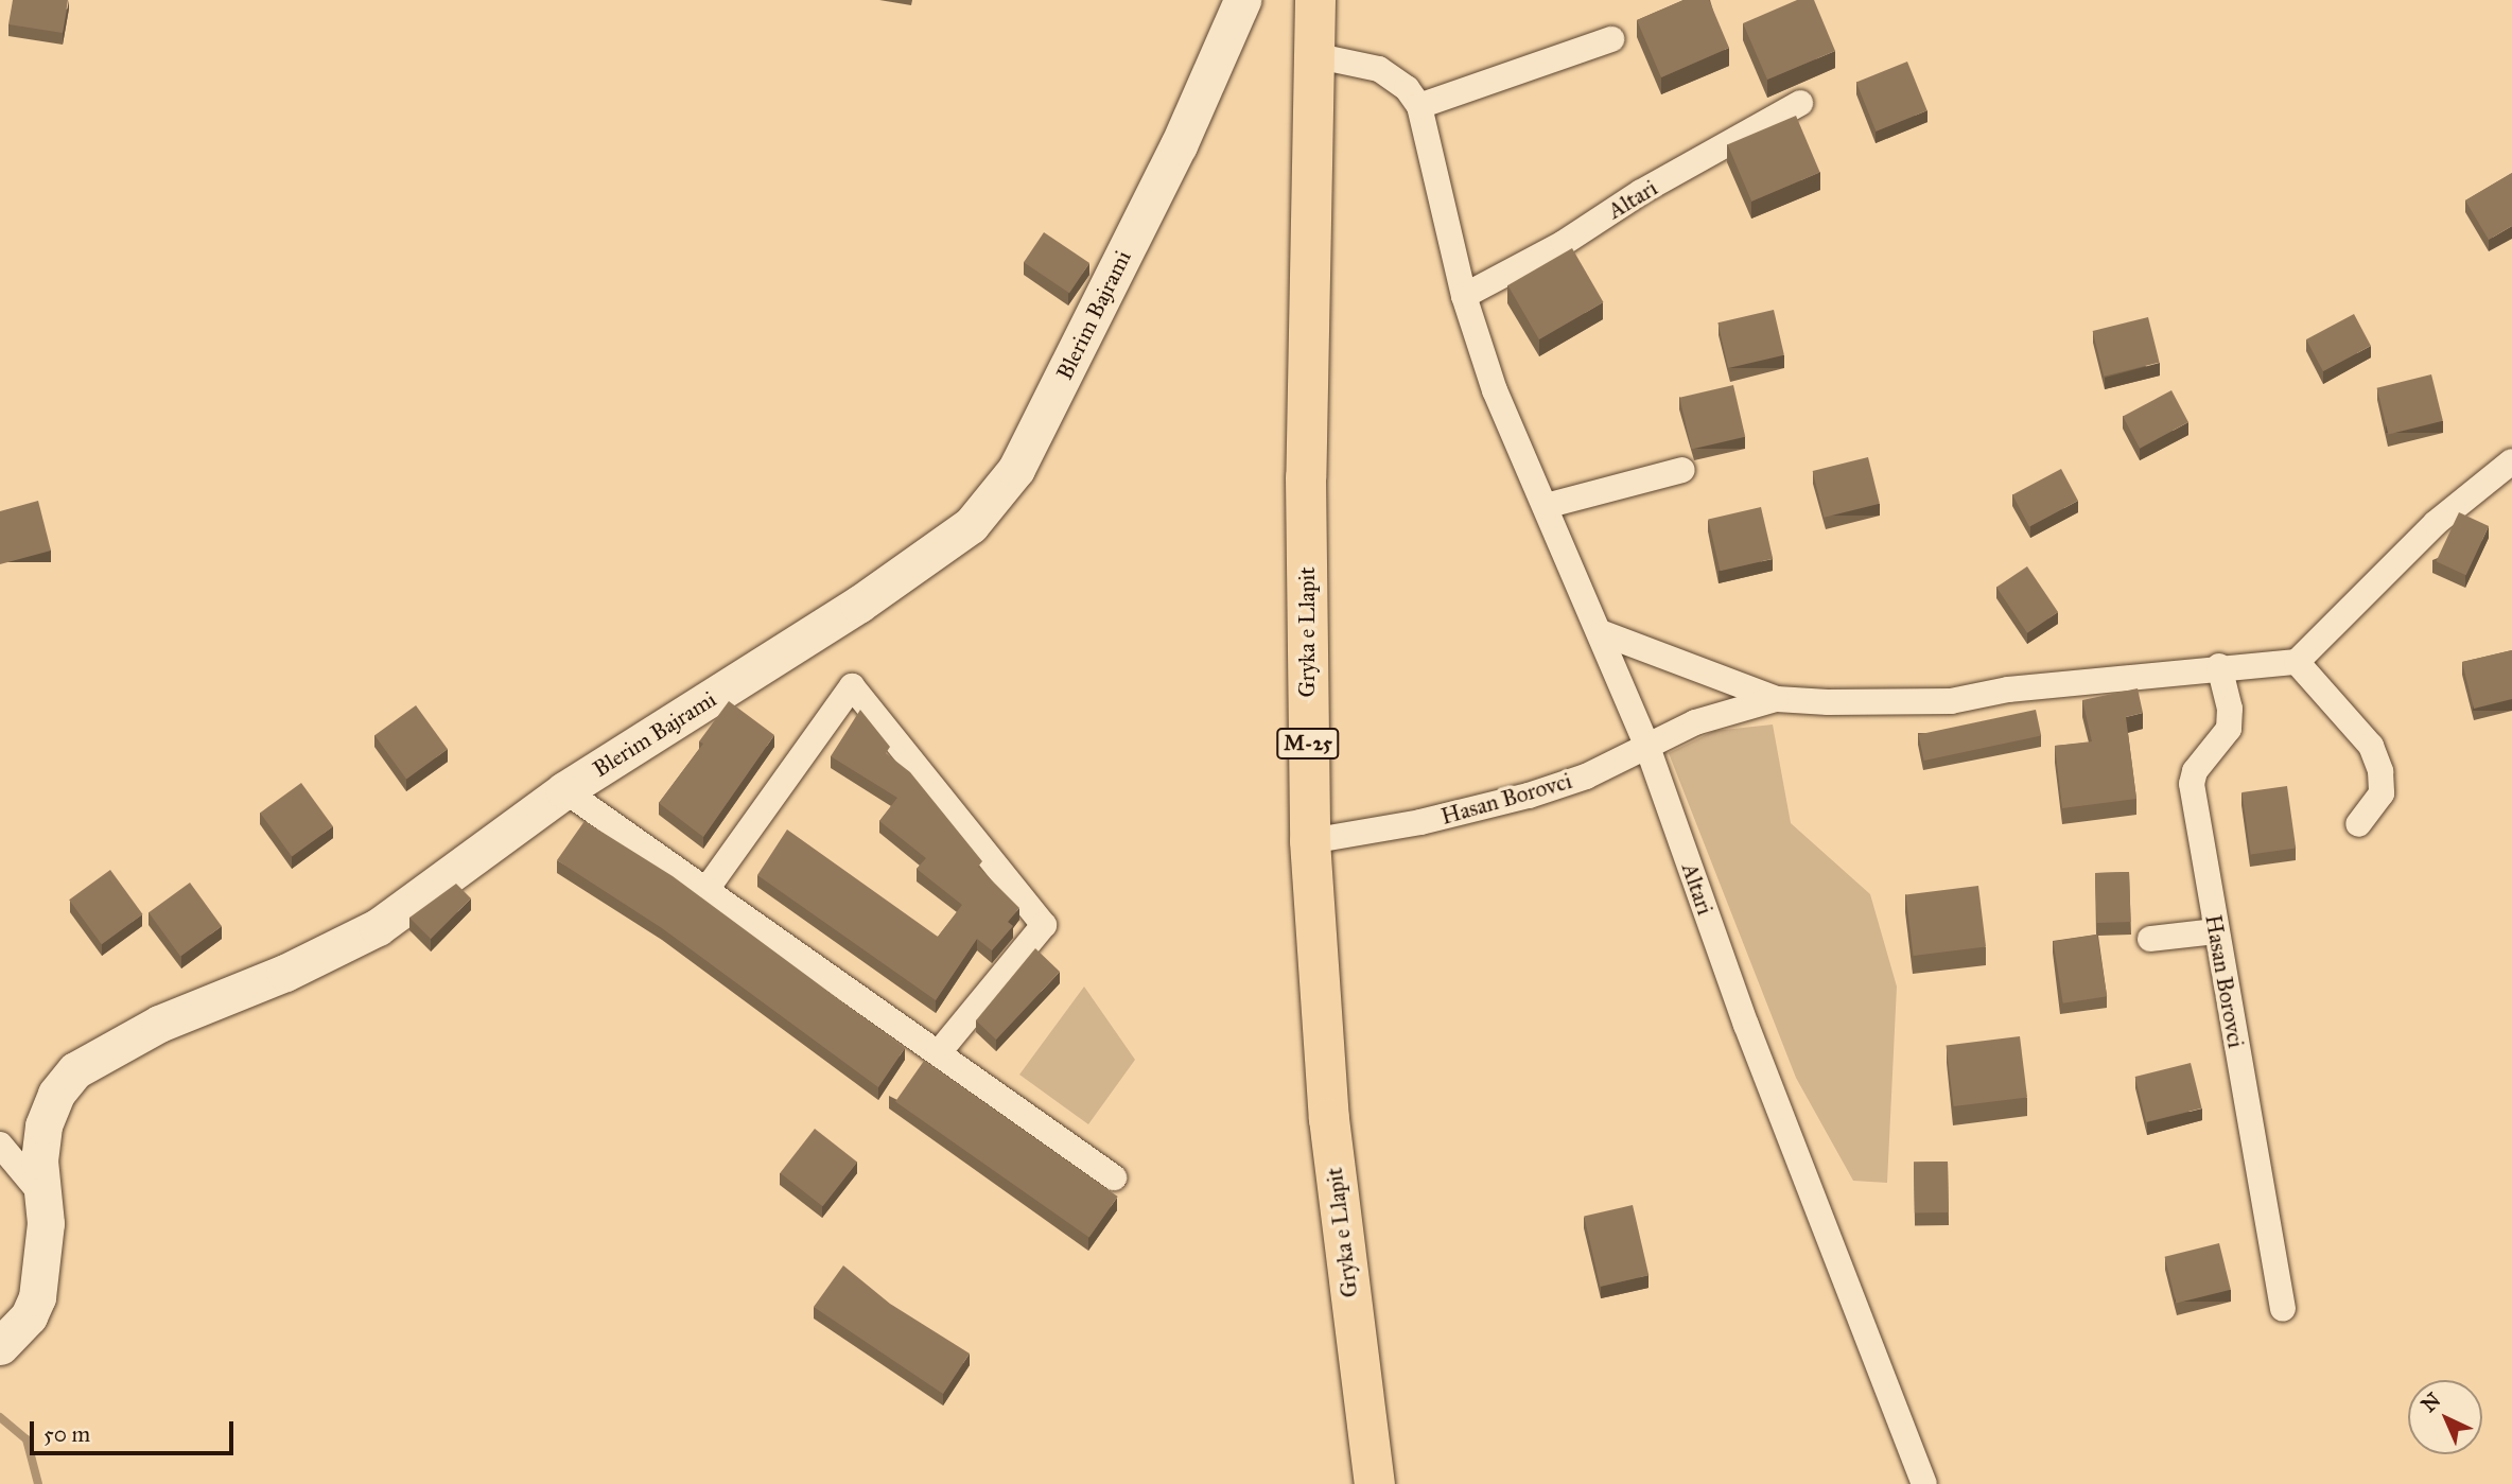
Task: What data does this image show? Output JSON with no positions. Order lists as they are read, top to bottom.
{
  "streets": {
    "main road": ["Gryka e Llapit", "M-25"],
    "street": ["Altari", "Blerim Bajrami", "Hasan Borovci"]
  },
  "crossings": [
    ["Altari", "Hasan Borovci"],
    ["Gryka e Llapit", "Hasan Borovci"]
  ],
  "scale_bar": "50 m",
  "north": "top left"
}
